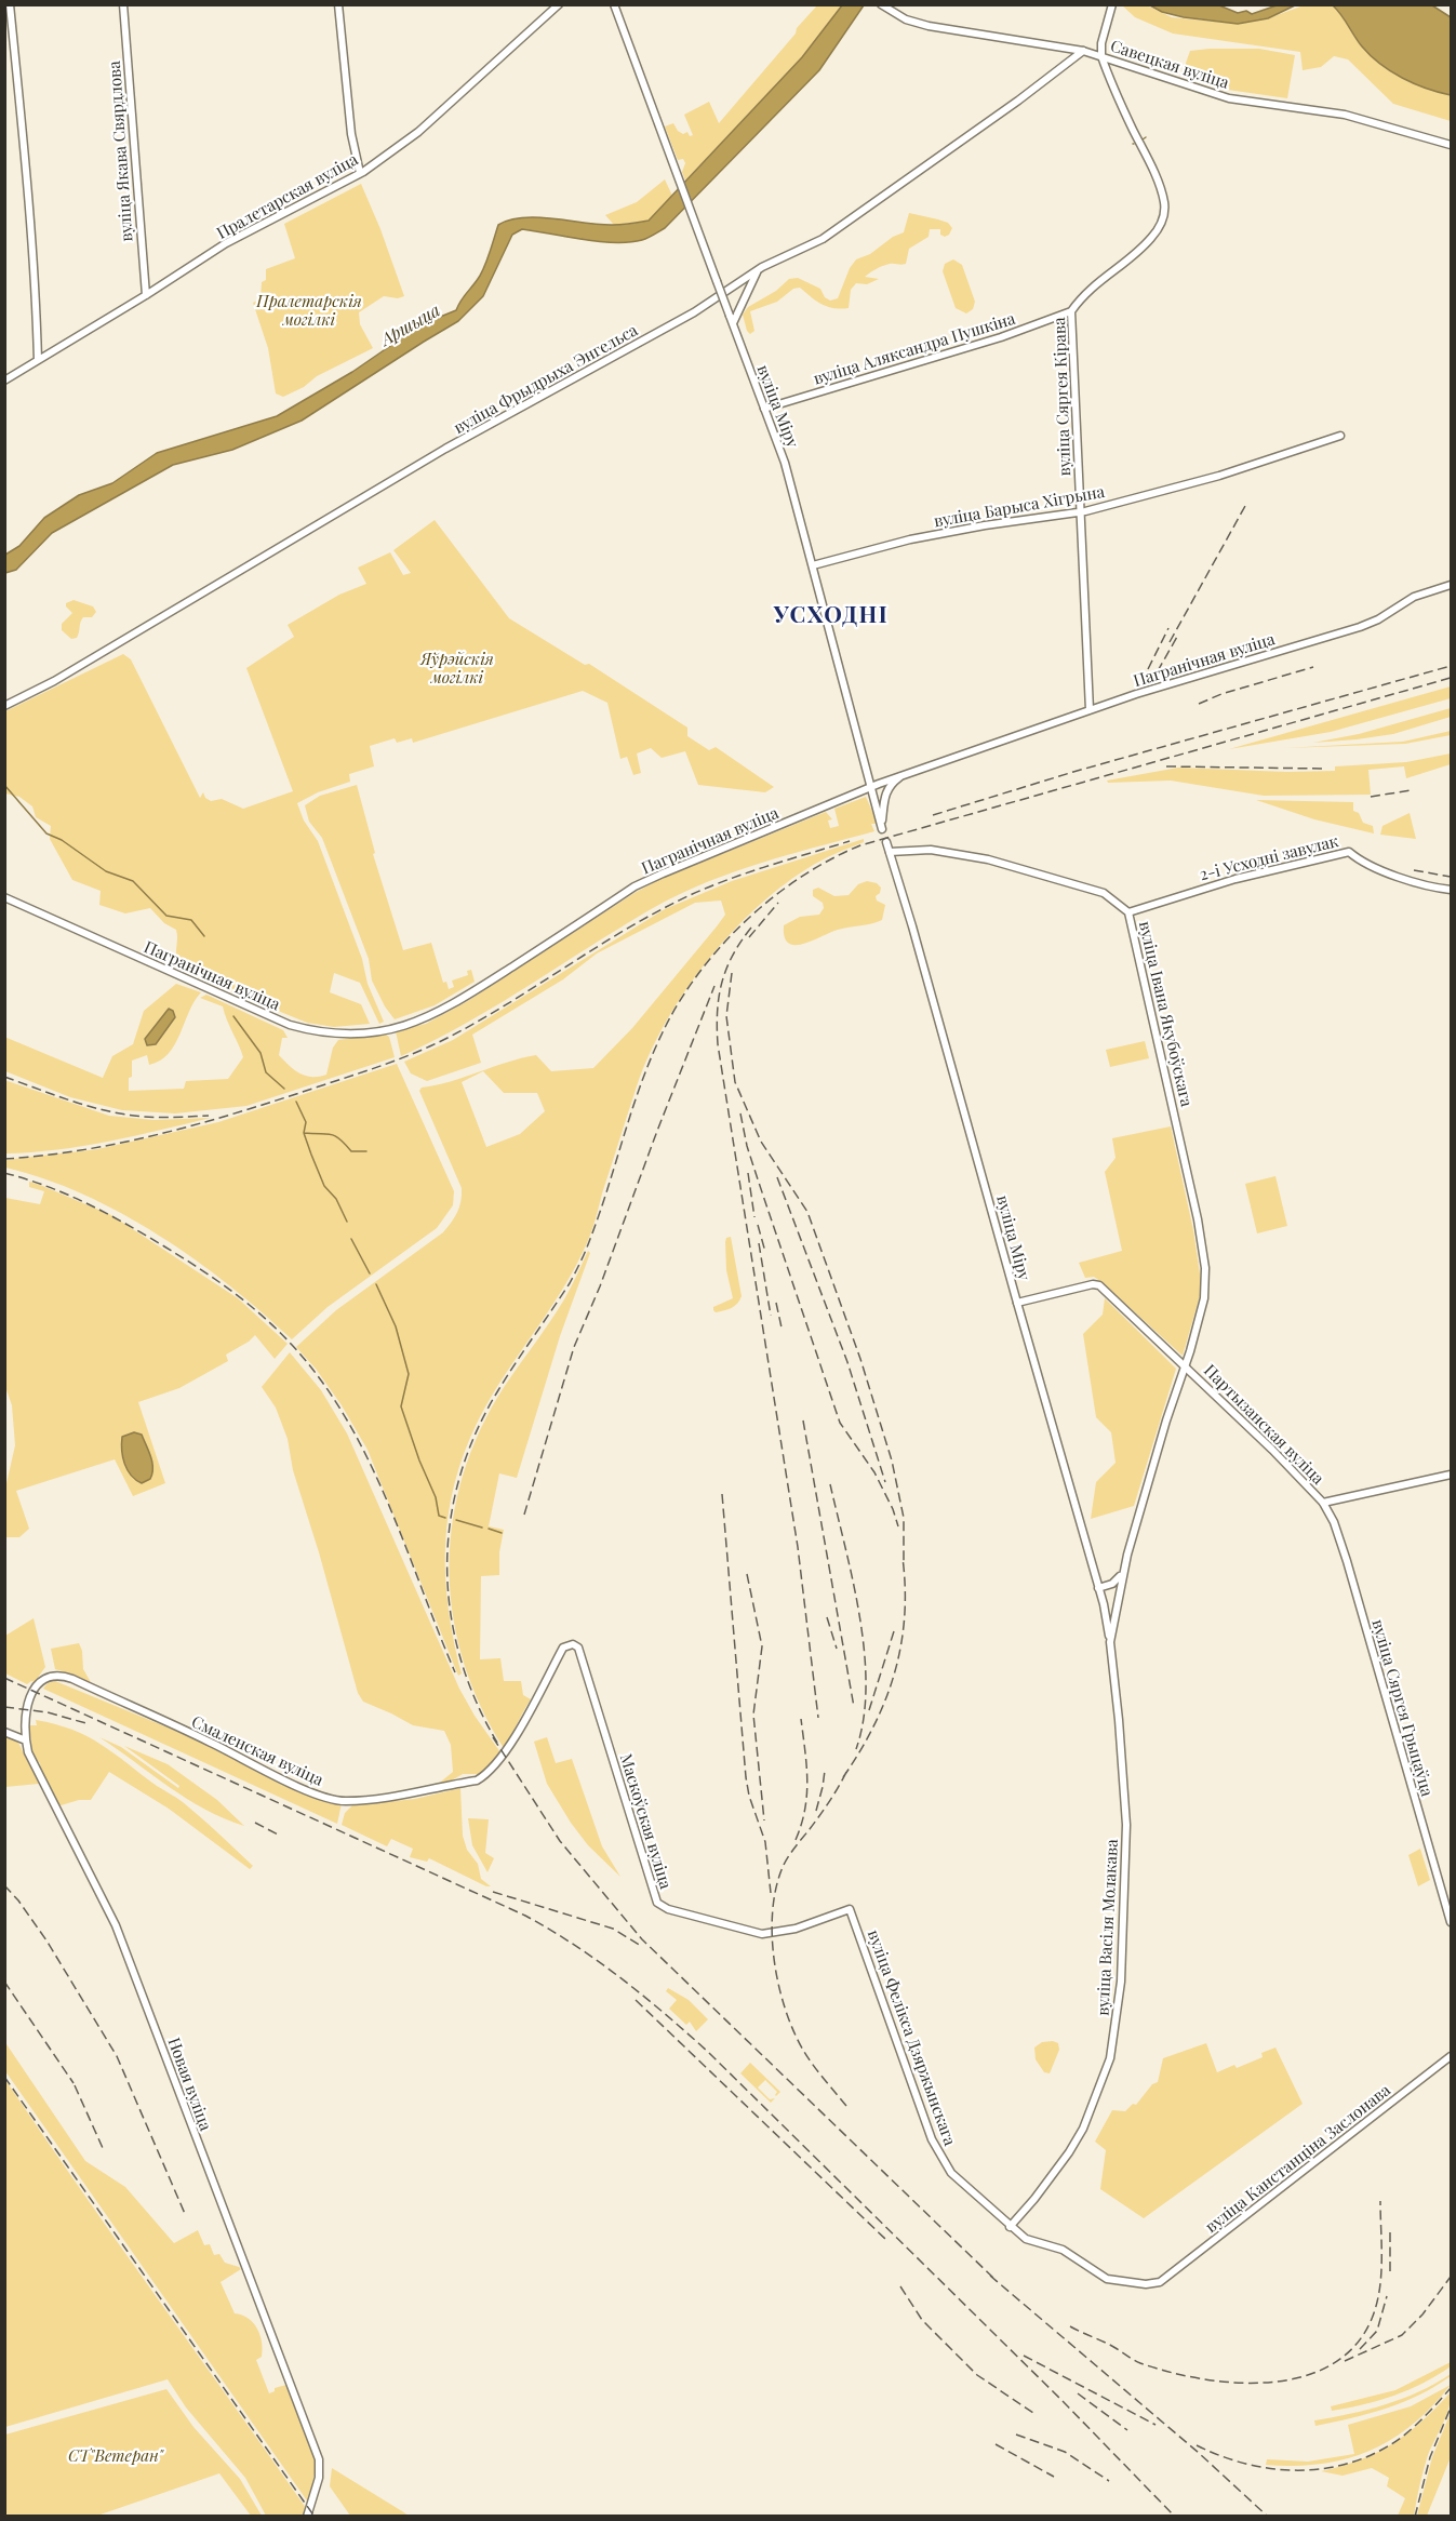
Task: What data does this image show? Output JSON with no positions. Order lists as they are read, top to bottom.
{
  "streets": {
    "street": [
      "Савецкая вуліца",
      "вуліца Якава Свярдлова",
      "Пралетарская вуліца",
      "вуліца Аляксандра Пушкіна",
      "вуліца Фрыдрыха Энгельса",
      "вуліца Сяргея Кірава",
      "вуліца Міру",
      "вуліца Барыса Хігрына",
      "Пагранічная вуліца",
      "2-і Усходні завулак",
      "вуліца Івана Якубоўскага",
      "Партызанская вуліца",
      "вуліца Сяргея Грыцаўца",
      "Смаленская вуліца",
      "Маскоўская вуліца",
      "вуліца Васіля Молакава",
      "вуліца Фелікса Дзяржынскага",
      "Новая вуліца",
      "вуліца Канстанціна Заслонава"
    ]
  },
  "crossings": [
    ["Савецкая вуліца", "вуліца Фрыдрыха Энгельса"],
    ["Савецкая вуліца", "вуліца Сяргея Кірава"],
    ["вуліца Якава Свярдлова", "Пралетарская вуліца"],
    ["вуліца Аляксандра Пушкіна", "вуліца Сяргея Кірава"],
    ["вуліца Аляксандра Пушкіна", "вуліца Міру"],
    ["вуліца Сяргея Кірава", "вуліца Барыса Хігрына"],
    ["вуліца Сяргея Кірава", "Пагранічная вуліца"],
    ["вуліца Міру", "вуліца Барыса Хігрына"],
    ["вуліца Міру", "Пагранічная вуліца"],
    ["вуліца Міру", "вуліца Івана Якубоўскага"],
    ["вуліца Міру", "Партызанская вуліца"],
    ["вуліца Міру", "вуліца Васіля Молакава"],
    ["2-і Усходні завулак", "вуліца Івана Якубоўскага"],
    ["вуліца Івана Якубоўскага", "Партызанская вуліца"],
    ["вуліца Івана Якубоўскага", "вуліца Васіля Молакава"],
    ["Партызанская вуліца", "вуліца Сяргея Грыцаўца"],
    ["Партызанская вуліца", "вуліца Васіля Молакава"],
    ["Смаленская вуліца", "Маскоўская вуліца"],
    ["Смаленская вуліца", "Новая вуліца"],
    ["Маскоўская вуліца", "вуліца Фелікса Дзяржынскага"],
    ["вуліца Васіля Молакава", "вуліца Фелікса Дзяржынскага"],
    ["вуліца Фелікса Дзяржынскага", "вуліца Канстанціна Заслонава"]
  ],
  "districts": ["УСХОДНІ"],
  "water": ["Аршыца"],
  "parks": ["Пралетарскія могілкі", "Яўрэйскія могілкі", "СТ\"Ветеран\""]
}
